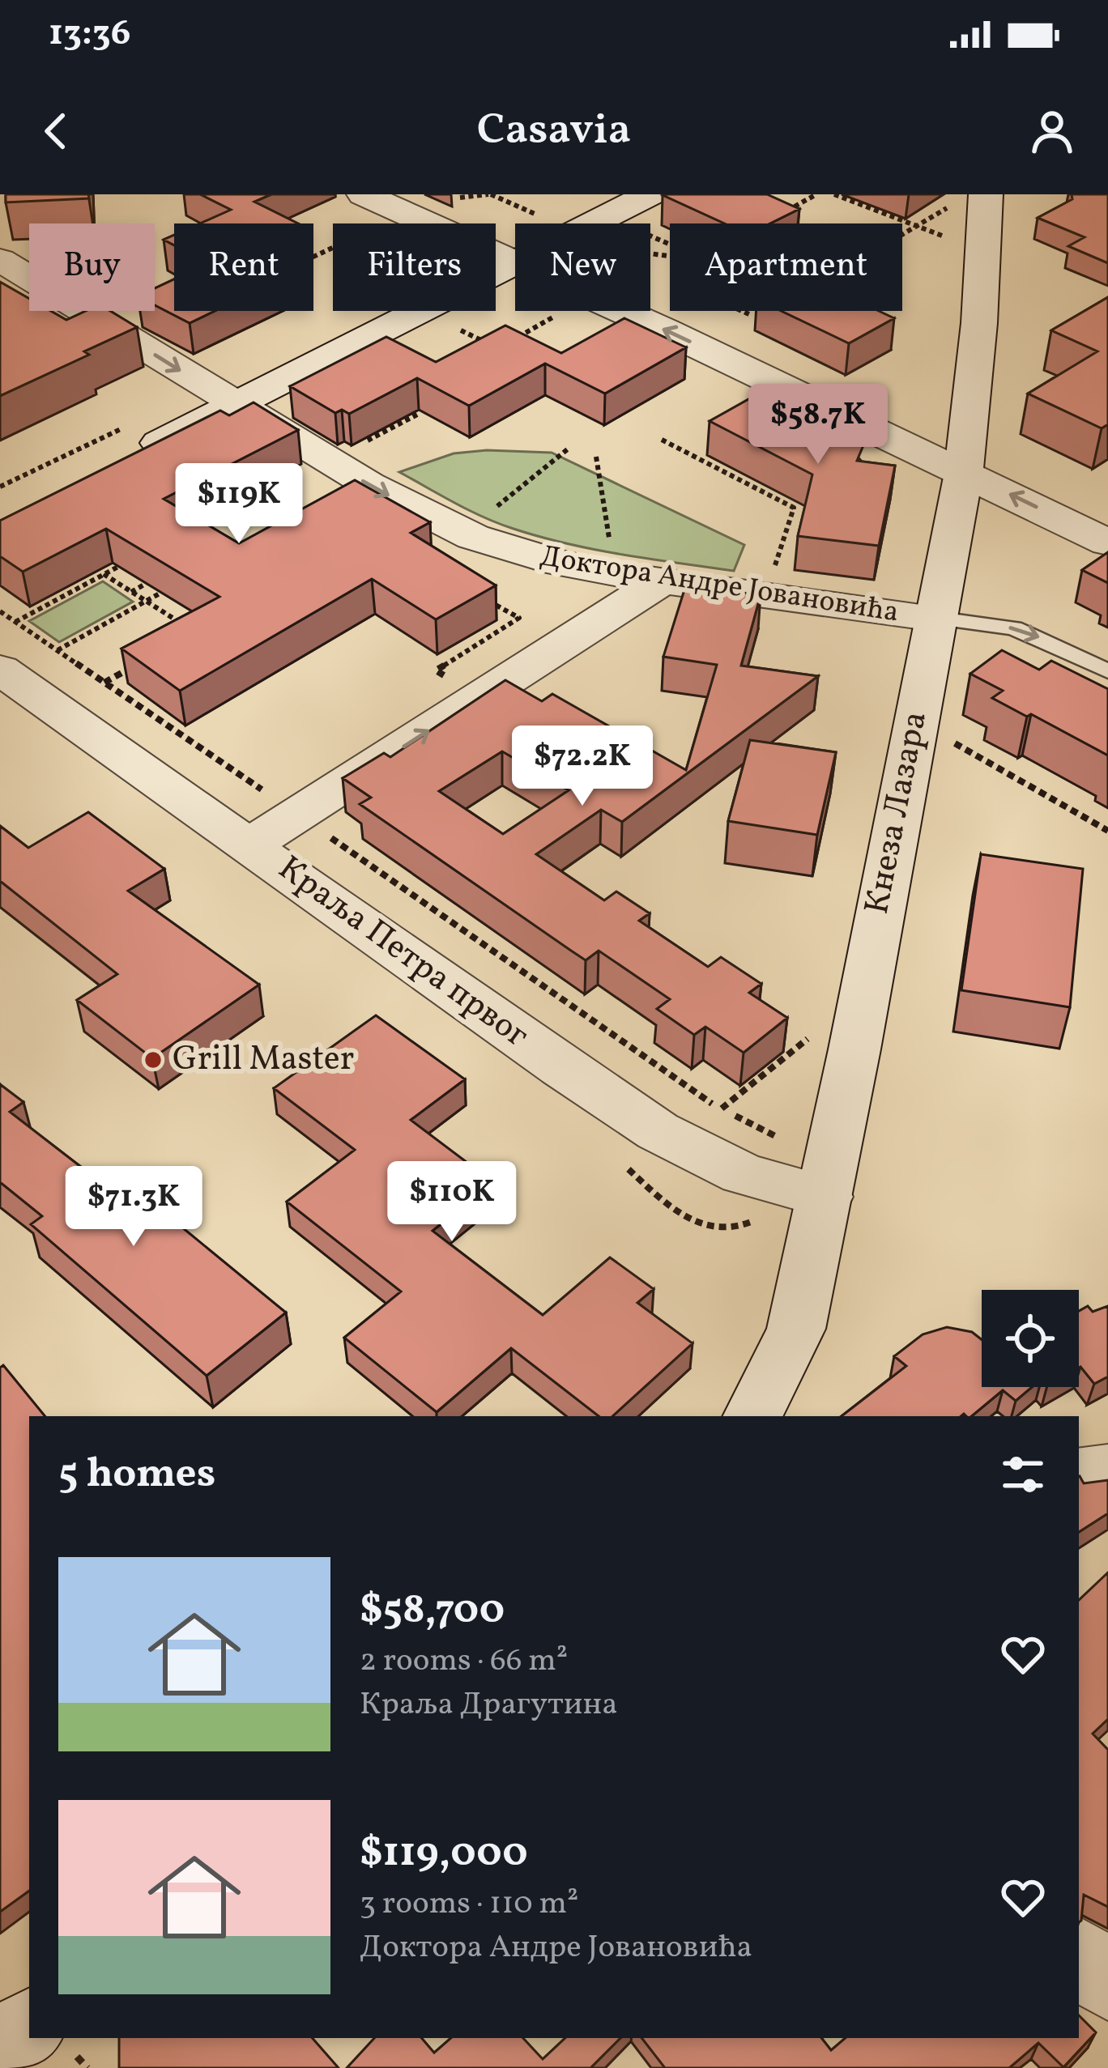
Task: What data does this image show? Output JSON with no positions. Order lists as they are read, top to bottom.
{
  "streets": {
    "street": ["Доктора Андре Јовановића", "Кнеза Лазара", "Краља Петра првог"]
  },
  "crossings": [
    ["Доктора Андре Јовановића", "Кнеза Лазара"],
    ["Кнеза Лазара", "Краља Петра првог"]
  ],
  "places": ["Grill Master"],
  "page": {
    "status": "13:36",
    "header": "Casavia",
    "chip": [
      "Buy",
      "Rent",
      "Filters",
      "New",
      "Apartment"
    ],
    "price": [
      "$58.7K",
      "$119K",
      "$72.2K",
      "$110K",
      "$71.3K"
    ],
    "heading": "5 homes",
    "list": [
      {
        "name": "$58,700",
        "note": "2 rooms · 66 m² · Краља Драгутина"
      },
      {
        "name": "$119,000",
        "note": "3 rooms · 110 m² · Доктора Андре Јовановића"
      }
    ]
  }
}
